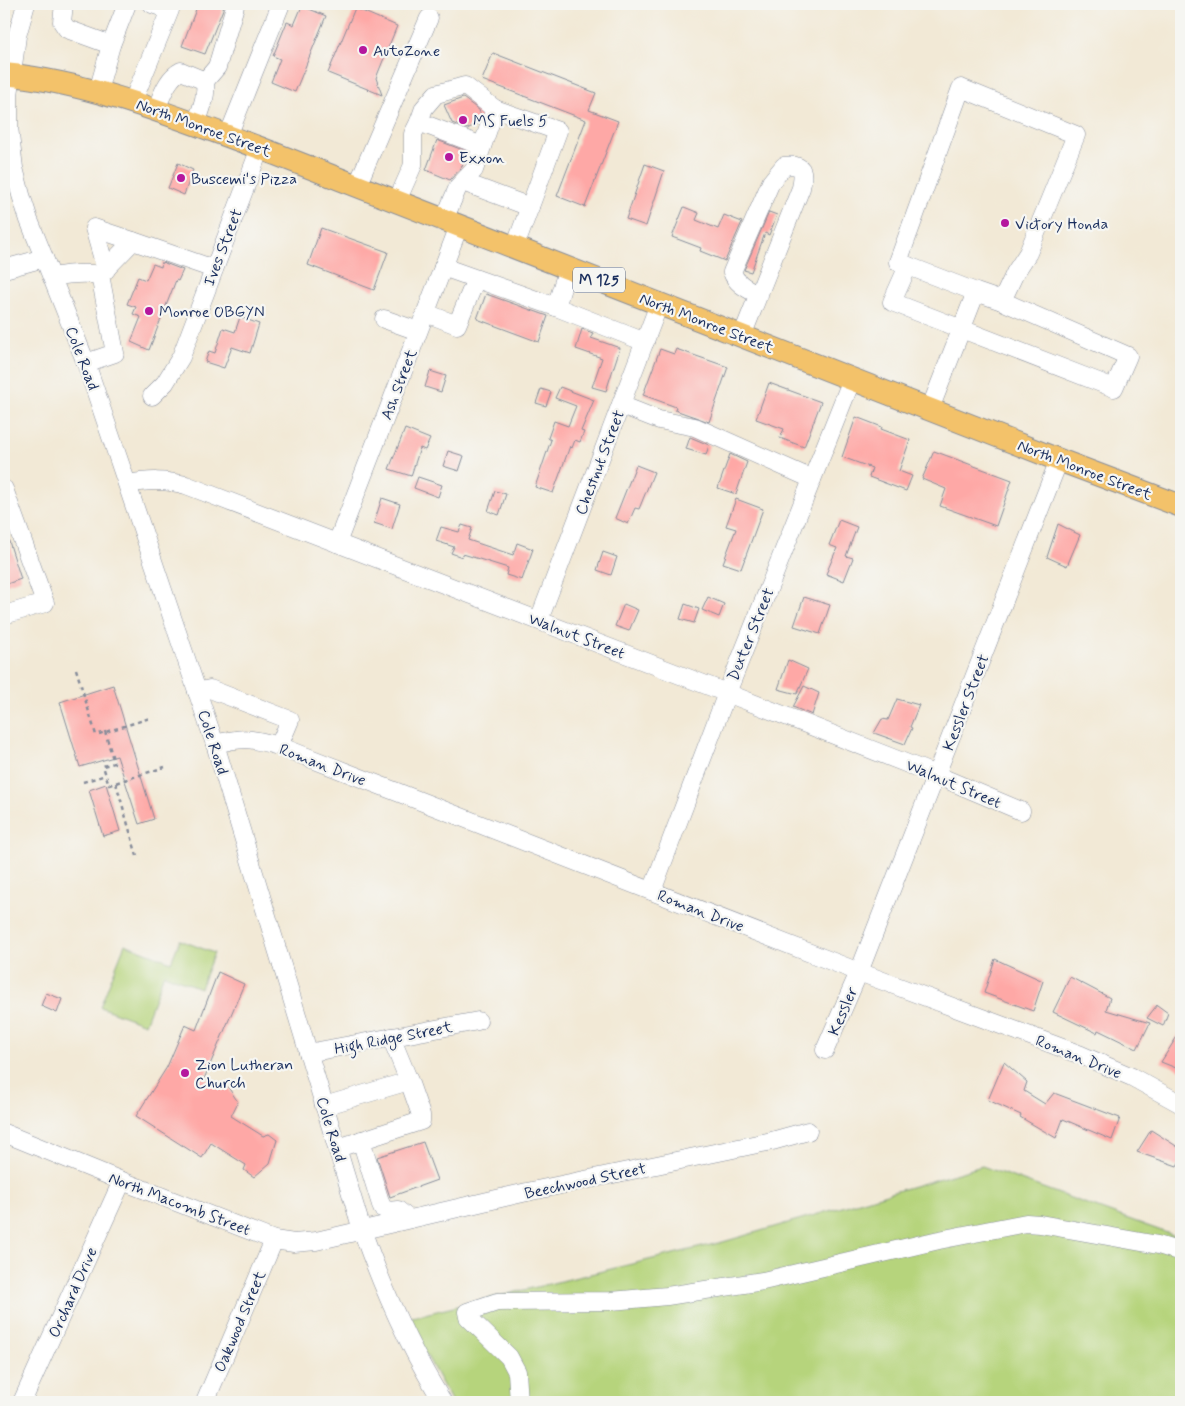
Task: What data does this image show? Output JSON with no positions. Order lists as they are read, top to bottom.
{
  "streets": {
    "main road": ["North Monroe Street", "M 125"],
    "street": [
      "Ives Street",
      "Cole Road",
      "Ash Street",
      "Chestnut Street",
      "Dexter Street",
      "Walnut Street",
      "Kessler Street",
      "Roman Drive",
      "Kessler",
      "High Ridge Street",
      "Beechwood Street",
      "North Macomb Street",
      "Orchard Drive",
      "Oakwood Street"
    ]
  },
  "crossings": [
    ["North Monroe Street", "Ives Street"],
    ["North Monroe Street", "Cole Road"],
    ["North Monroe Street", "Ash Street"],
    ["North Monroe Street", "Chestnut Street"],
    ["North Monroe Street", "Dexter Street"],
    ["North Monroe Street", "Kessler Street"],
    ["Cole Road", "Walnut Street"],
    ["Cole Road", "Roman Drive"],
    ["Cole Road", "High Ridge Street"],
    ["Cole Road", "Beechwood Street"],
    ["Cole Road", "North Macomb Street"],
    ["Ash Street", "Walnut Street"],
    ["Chestnut Street", "Walnut Street"],
    ["Dexter Street", "Walnut Street"],
    ["Dexter Street", "Roman Drive"],
    ["Walnut Street", "Kessler Street"],
    ["Kessler Street", "Roman Drive"],
    ["Kessler Street", "Kessler"],
    ["Roman Drive", "Kessler"],
    ["Beechwood Street", "North Macomb Street"],
    ["North Macomb Street", "Orchard Drive"],
    ["North Macomb Street", "Oakwood Street"]
  ],
  "places": [
    "AutoZone",
    "MS Fuels 5",
    "Exxon",
    "Buscemi's Pizza",
    "Victory Honda",
    "Monroe OBGYN",
    "Zion Lutheran Church"
  ]
}
